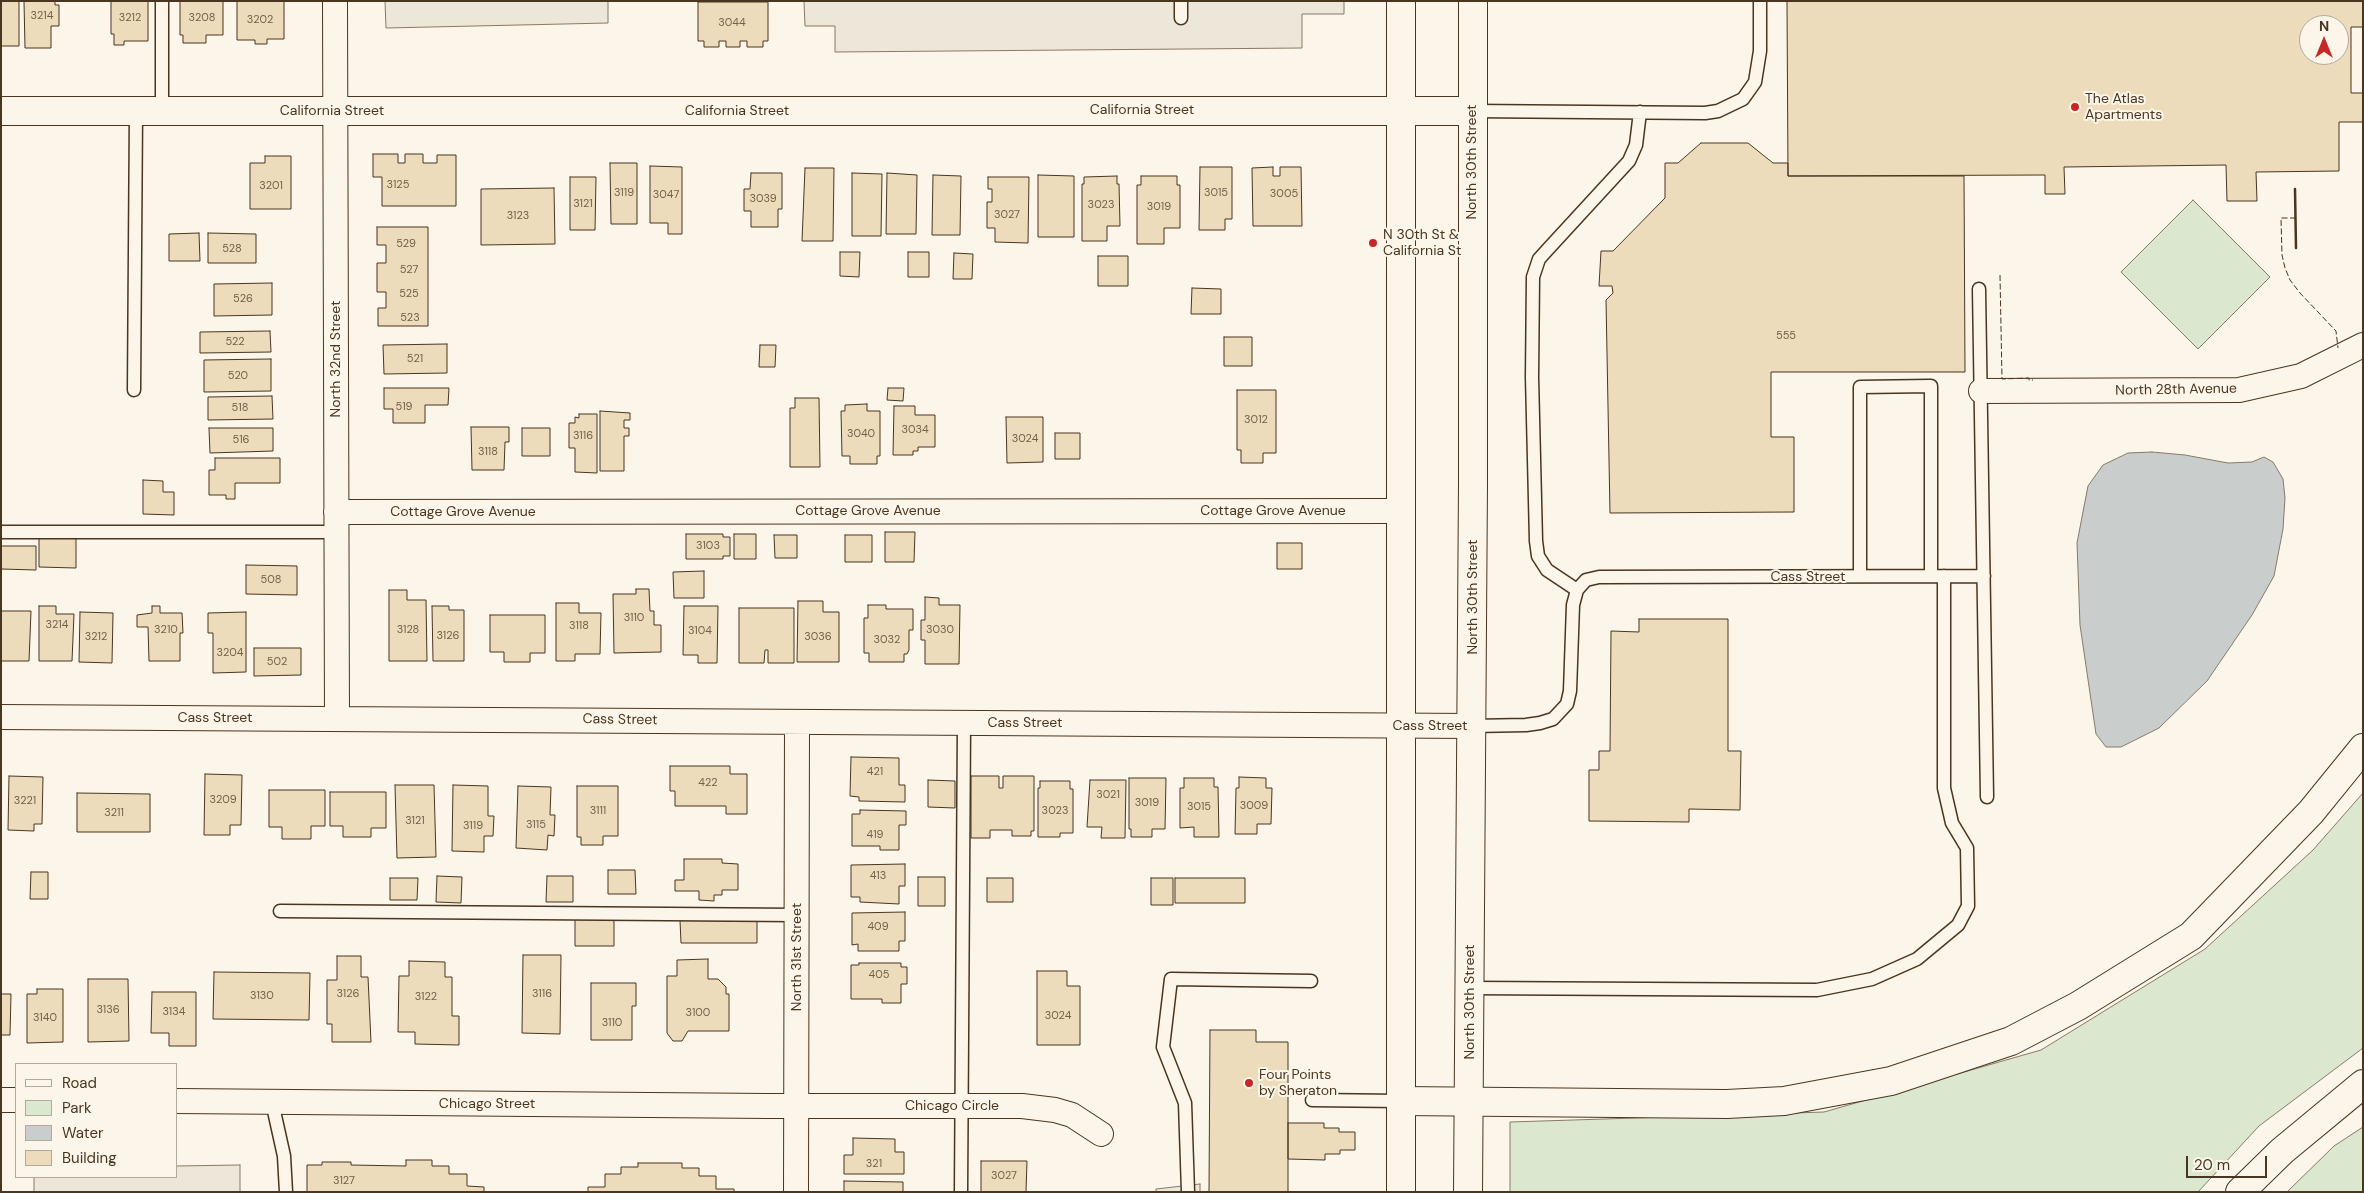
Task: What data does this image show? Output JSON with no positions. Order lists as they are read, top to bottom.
{
  "streets": {
    "main road": ["California Street", "North 30th Street"],
    "street": [
      "North 32nd Street",
      "North 28th Avenue",
      "Cottage Grove Avenue",
      "Cass Street",
      "North 31st Street",
      "Chicago Street",
      "Chicago Circle"
    ]
  },
  "crossings": [
    ["California Street", "North 30th Street"],
    ["California Street", "North 32nd Street"],
    ["North 30th Street", "Cass Street"],
    ["North 32nd Street", "Cottage Grove Avenue"],
    ["North 32nd Street", "Cass Street"],
    ["Cass Street", "North 31st Street"],
    ["North 31st Street", "Chicago Street"],
    ["North 31st Street", "Chicago Circle"],
    ["Chicago Street", "Chicago Circle"]
  ],
  "places": ["The Atlas Apartments", "N 30th St & California St", "Four Points by Sheraton"],
  "house_numbers": [
    "3214",
    "3212",
    "3208",
    "3202",
    "3044",
    "3125",
    "3201",
    "3119",
    "3015",
    "3005",
    "3047",
    "3039",
    "3121",
    "3023",
    "3019",
    "3027",
    "3123",
    "529",
    "528",
    "527",
    "525",
    "526",
    "523",
    "555",
    "522",
    "521",
    "520",
    "519",
    "518",
    "3012",
    "3034",
    "3040",
    "3116",
    "3024",
    "516",
    "3118",
    "3103",
    "508",
    "3110",
    "3214",
    "3118",
    "3210",
    "3128",
    "3030",
    "3104",
    "3126",
    "3212",
    "3036",
    "3032",
    "3204",
    "502",
    "421",
    "422",
    "3021",
    "3209",
    "3221",
    "3019",
    "3009",
    "3015",
    "3111",
    "3023",
    "3211",
    "3121",
    "3115",
    "3119",
    "419",
    "413",
    "409",
    "405",
    "3126",
    "3116",
    "3130",
    "3122",
    "3136",
    "3134",
    "3100",
    "3024",
    "3140",
    "3110",
    "321",
    "3027",
    "3127"
  ],
  "legend": [
    "Road",
    "Park",
    "Water",
    "Building"
  ],
  "scale_bar": "20 m",
  "north": "top"
}
